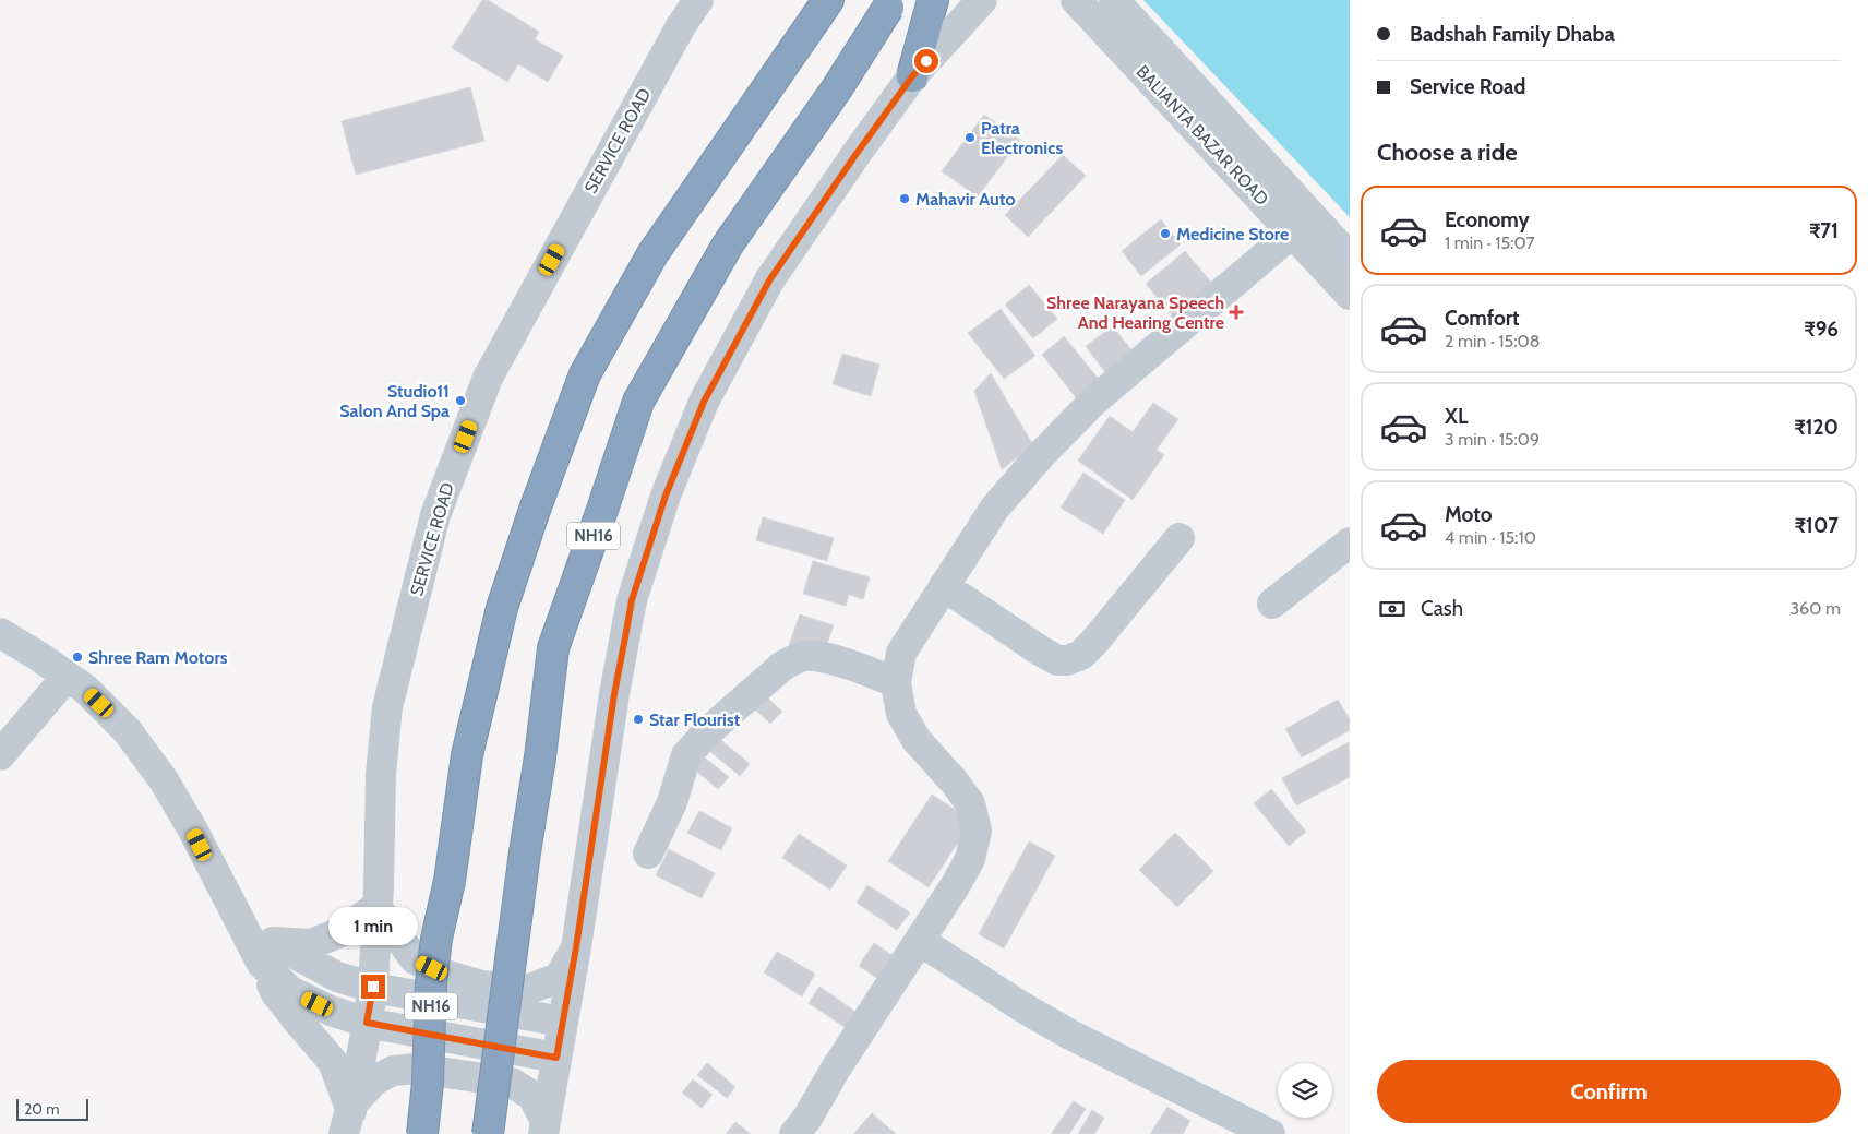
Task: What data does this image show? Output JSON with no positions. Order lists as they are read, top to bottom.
{
  "streets": {
    "highway": ["NH16"],
    "street": ["BALIANTA BAZAR ROAD", "SERVICE ROAD"]
  },
  "places": {
    "other": [
      "Patra Electronics",
      "Mahavir Auto",
      "Medicine Store",
      "Studio11 Salon And Spa",
      "Shree Ram Motors",
      "Star Flourist"
    ],
    "health": ["Shree Narayana Speech And Hearing Centre"]
  },
  "scale_bar": "20 m",
  "page": {
    "banner": ["Badshah Family Dhaba", "Service Road"],
    "heading": "Choose a ride",
    "list": [
      {
        "name": "Economy",
        "note": "1 min · 15:07",
        "value": "₹71"
      },
      {
        "name": "Comfort",
        "note": "2 min · 15:08",
        "value": "₹96"
      },
      {
        "name": "XL",
        "note": "3 min · 15:09",
        "value": "₹120"
      },
      {
        "name": "Moto",
        "note": "4 min · 15:10",
        "value": "₹107"
      }
    ],
    "pay": ["Cash", "360 m"],
    "bubble": "1 min",
    "buttons": "Confirm",
    "scale": "20 m"
  }
}
